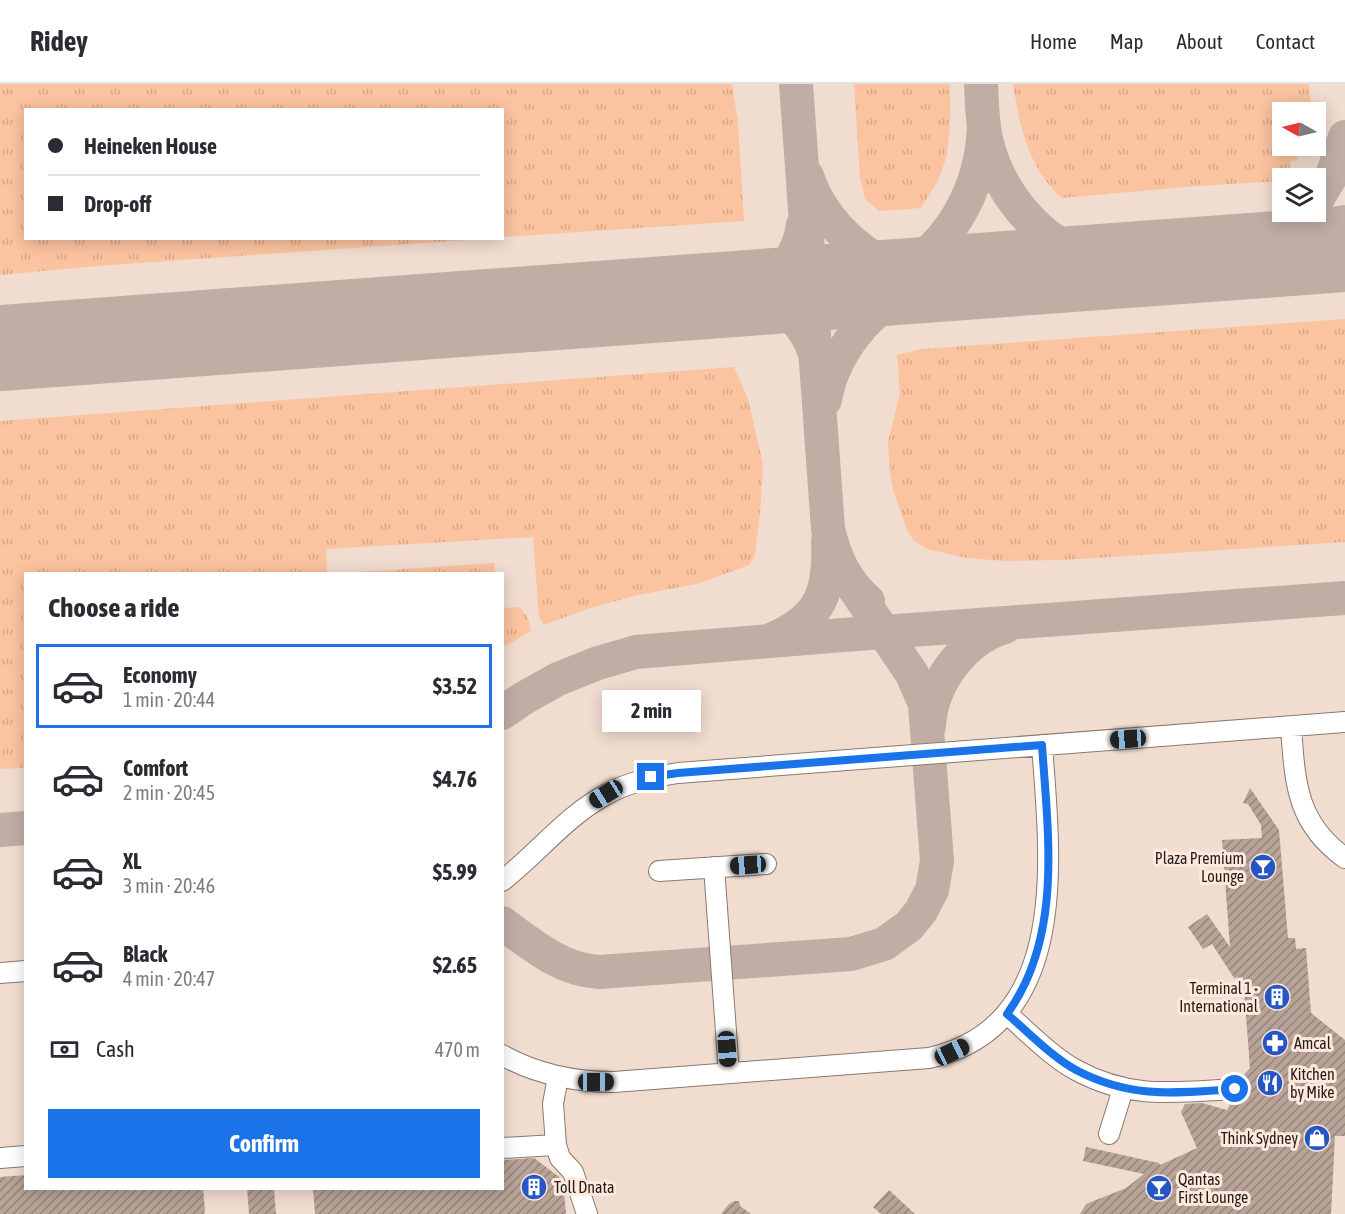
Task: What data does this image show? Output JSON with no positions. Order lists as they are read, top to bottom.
{
  "places": {
    "bar": ["Plaza Premium Lounge", "Qantas First Lounge"],
    "building": ["Terminal 1 - International", "Toll Dnata"],
    "pharmacy": ["Amcal"],
    "restaurant": ["Kitchen by Mike"],
    "shop": ["Think Sydney"]
  },
  "north": "left",
  "page": {
    "header": "Ridey",
    "nav": [
      "Home",
      "Map",
      "About",
      "Contact"
    ],
    "banner": ["Heineken House", "Drop-off"],
    "heading": "Choose a ride",
    "list": [
      {
        "name": "Economy",
        "note": "1 min · 20:44",
        "value": "$3.52"
      },
      {
        "name": "Comfort",
        "note": "2 min · 20:45",
        "value": "$4.76"
      },
      {
        "name": "XL",
        "note": "3 min · 20:46",
        "value": "$5.99"
      },
      {
        "name": "Black",
        "note": "4 min · 20:47",
        "value": "$2.65"
      }
    ],
    "bubble": "2 min",
    "pay": ["Cash", "470 m"],
    "buttons": "Confirm"
  }
}
